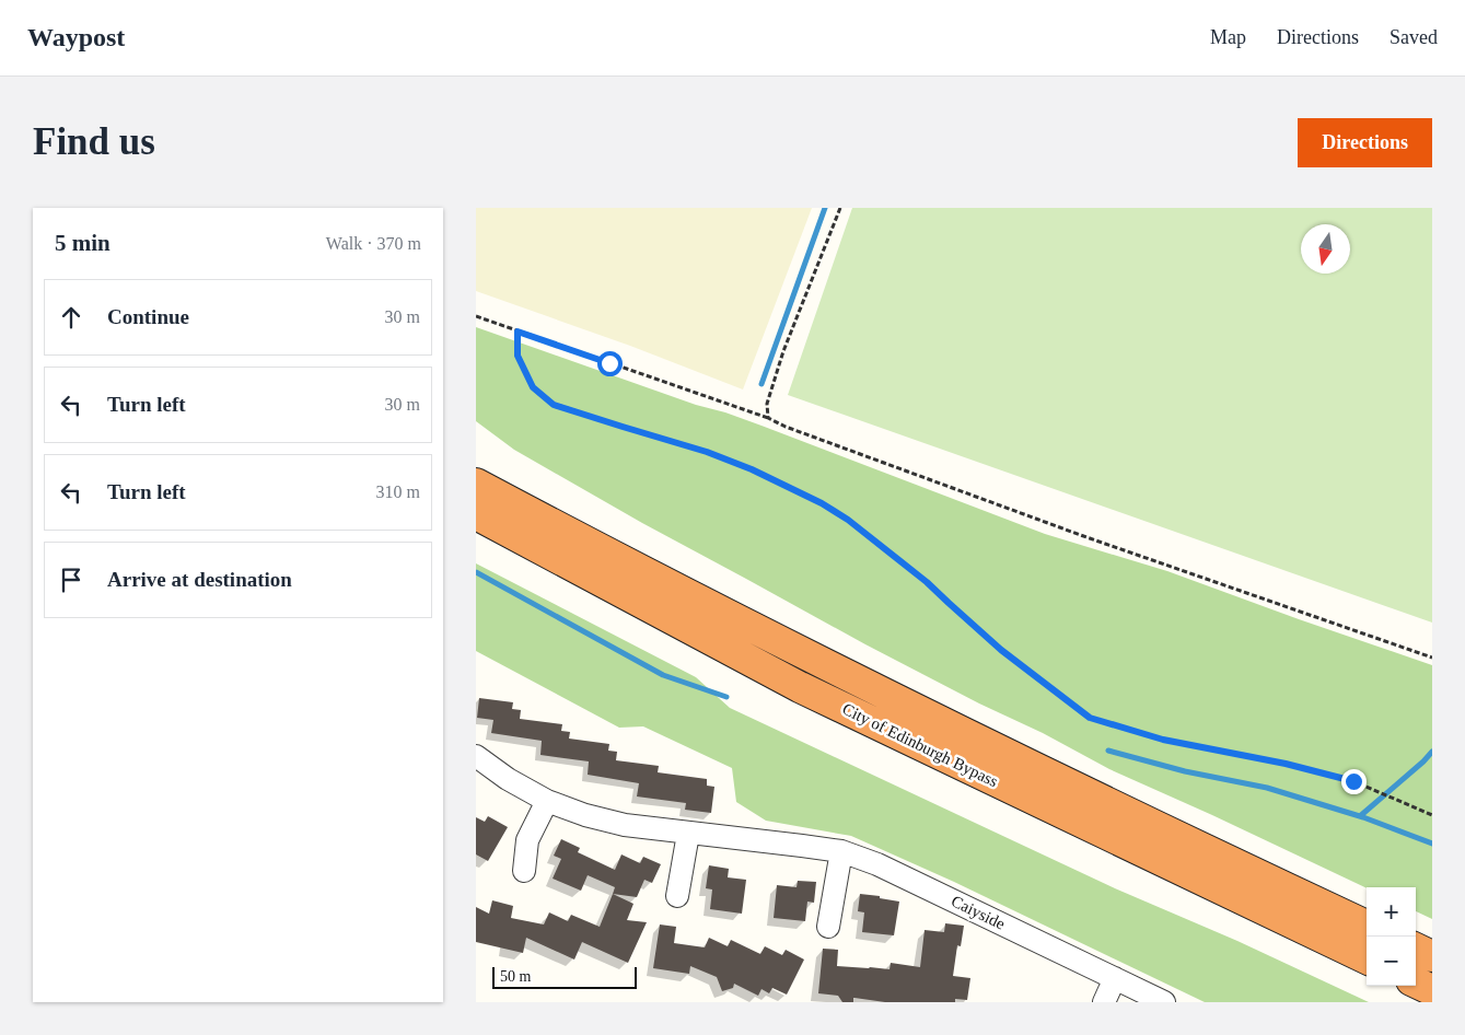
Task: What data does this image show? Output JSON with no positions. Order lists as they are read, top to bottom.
{
  "streets": {
    "highway": ["City of Edinburgh Bypass"],
    "street": ["Caiyside"]
  },
  "scale_bar": "50 m",
  "north": "bottom",
  "page": {
    "header": "Waypost",
    "nav": ["Map", "Directions", "Saved"],
    "buttons": "Directions",
    "title": "Find us",
    "heading": ["5 min", "Walk · 370 m"],
    "list": [
      ["Continue", "30 m"],
      ["Turn left", "30 m"],
      ["Turn left", "310 m"],
      "Arrive at destination"
    ],
    "map_buttons": ["+", "−"],
    "scale": "50 m"
  }
}
